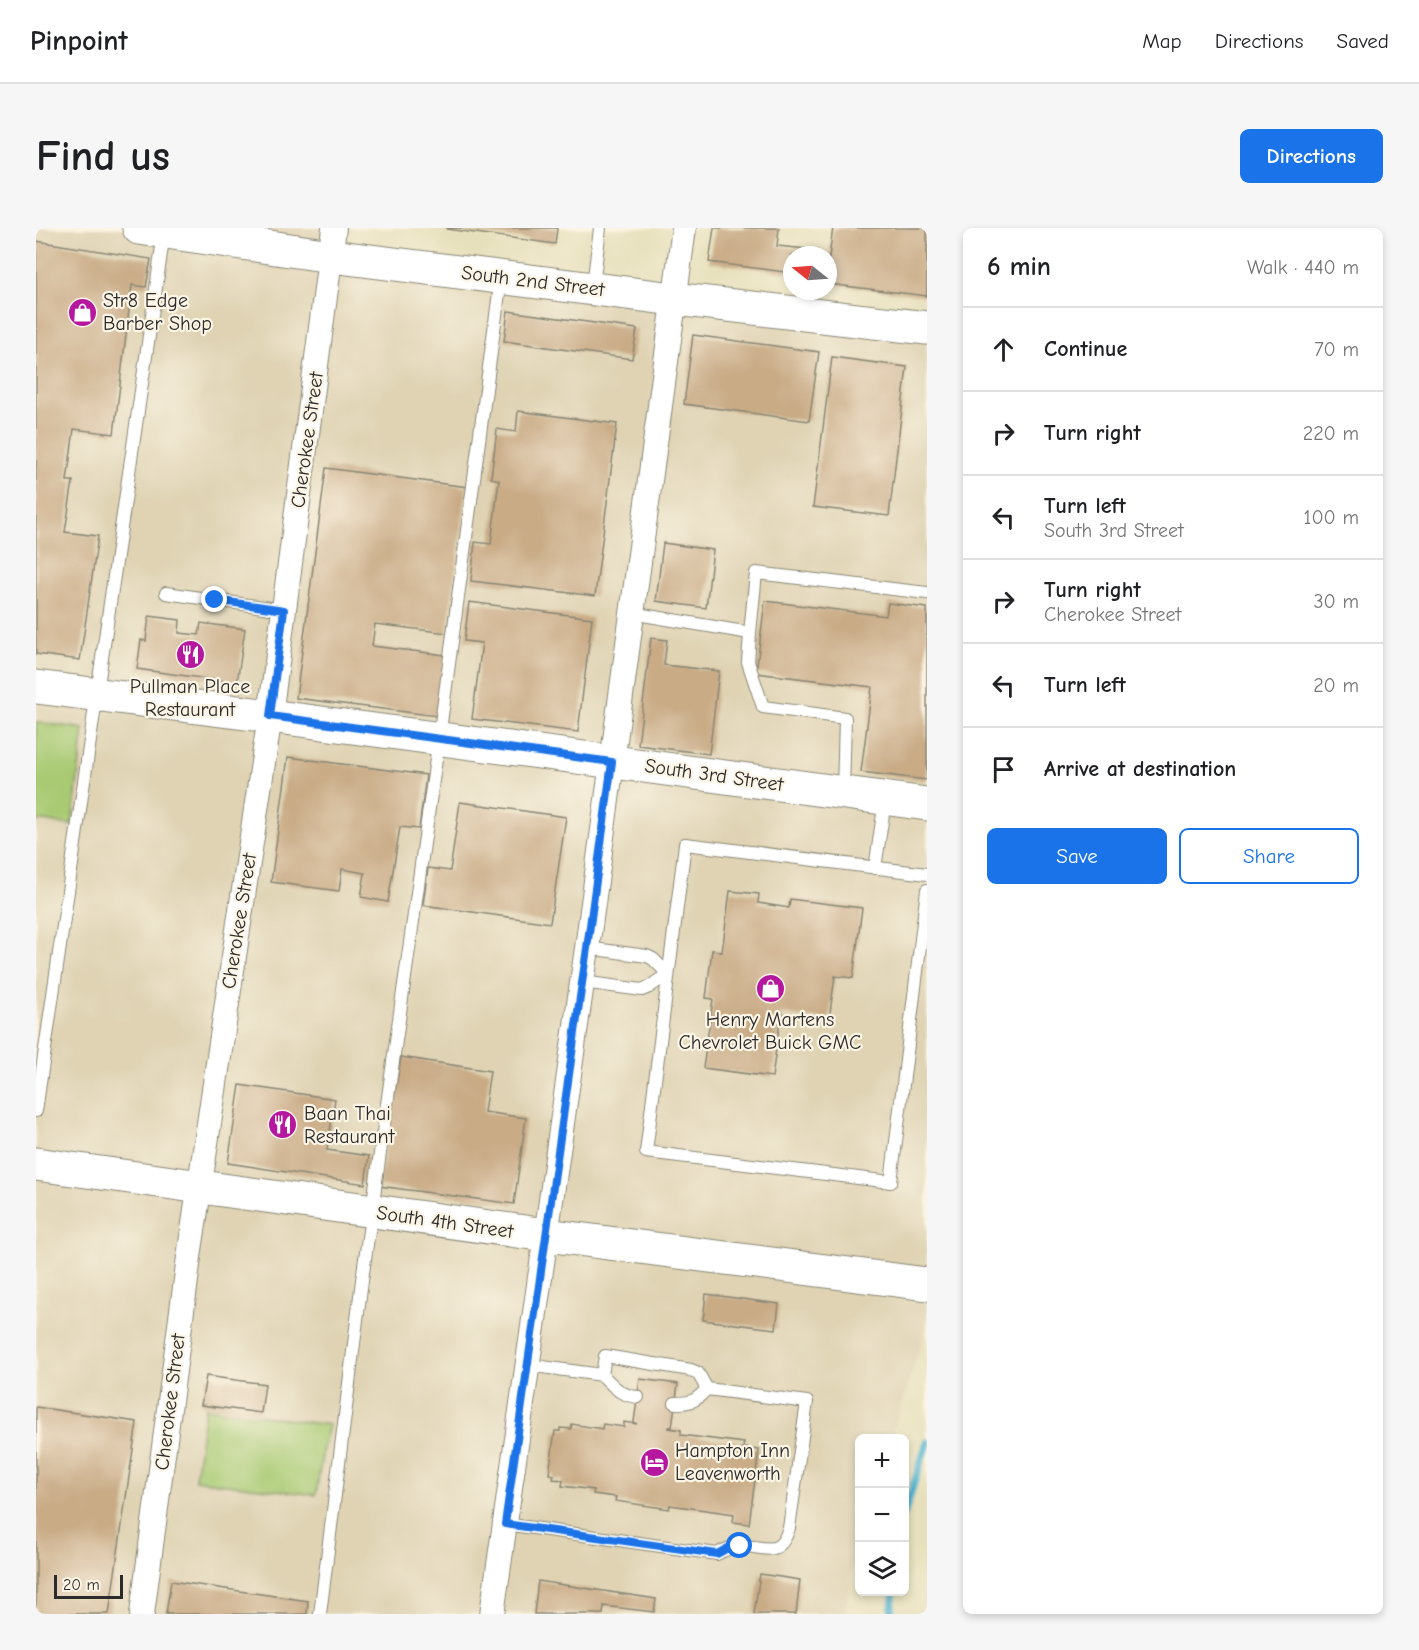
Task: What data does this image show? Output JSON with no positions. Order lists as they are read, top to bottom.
{
  "streets": {
    "main road": ["South 2nd Street", "South 3rd Street", "South 4th Street"],
    "street": ["Cherokee Street"]
  },
  "crossings": [
    ["South 2nd Street", "Cherokee Street"],
    ["Cherokee Street", "South 3rd Street"],
    ["Cherokee Street", "South 4th Street"]
  ],
  "places": {
    "shop": ["Str8 Edge Barber Shop", "Henry Martens Chevrolet Buick GMC"],
    "restaurant": ["Pullman Place Restaurant", "Baan Thai Restaurant"],
    "hotel": ["Hampton Inn Leavenworth"]
  },
  "scale_bar": "20 m",
  "north": "left",
  "page": {
    "header": "Pinpoint",
    "nav": ["Map", "Directions", "Saved"],
    "buttons": [
      "Directions",
      ["Save", "Share"]
    ],
    "title": "Find us",
    "heading": ["6 min", "Walk · 440 m"],
    "list": [
      ["Continue", "70 m"],
      ["Turn right", "220 m"],
      ["Turn left", "South 3rd Street", "100 m"],
      ["Turn right", "Cherokee Street", "30 m"],
      ["Turn left", "20 m"],
      "Arrive at destination"
    ],
    "map_buttons": ["+", "−"],
    "scale": "20 m"
  }
}
